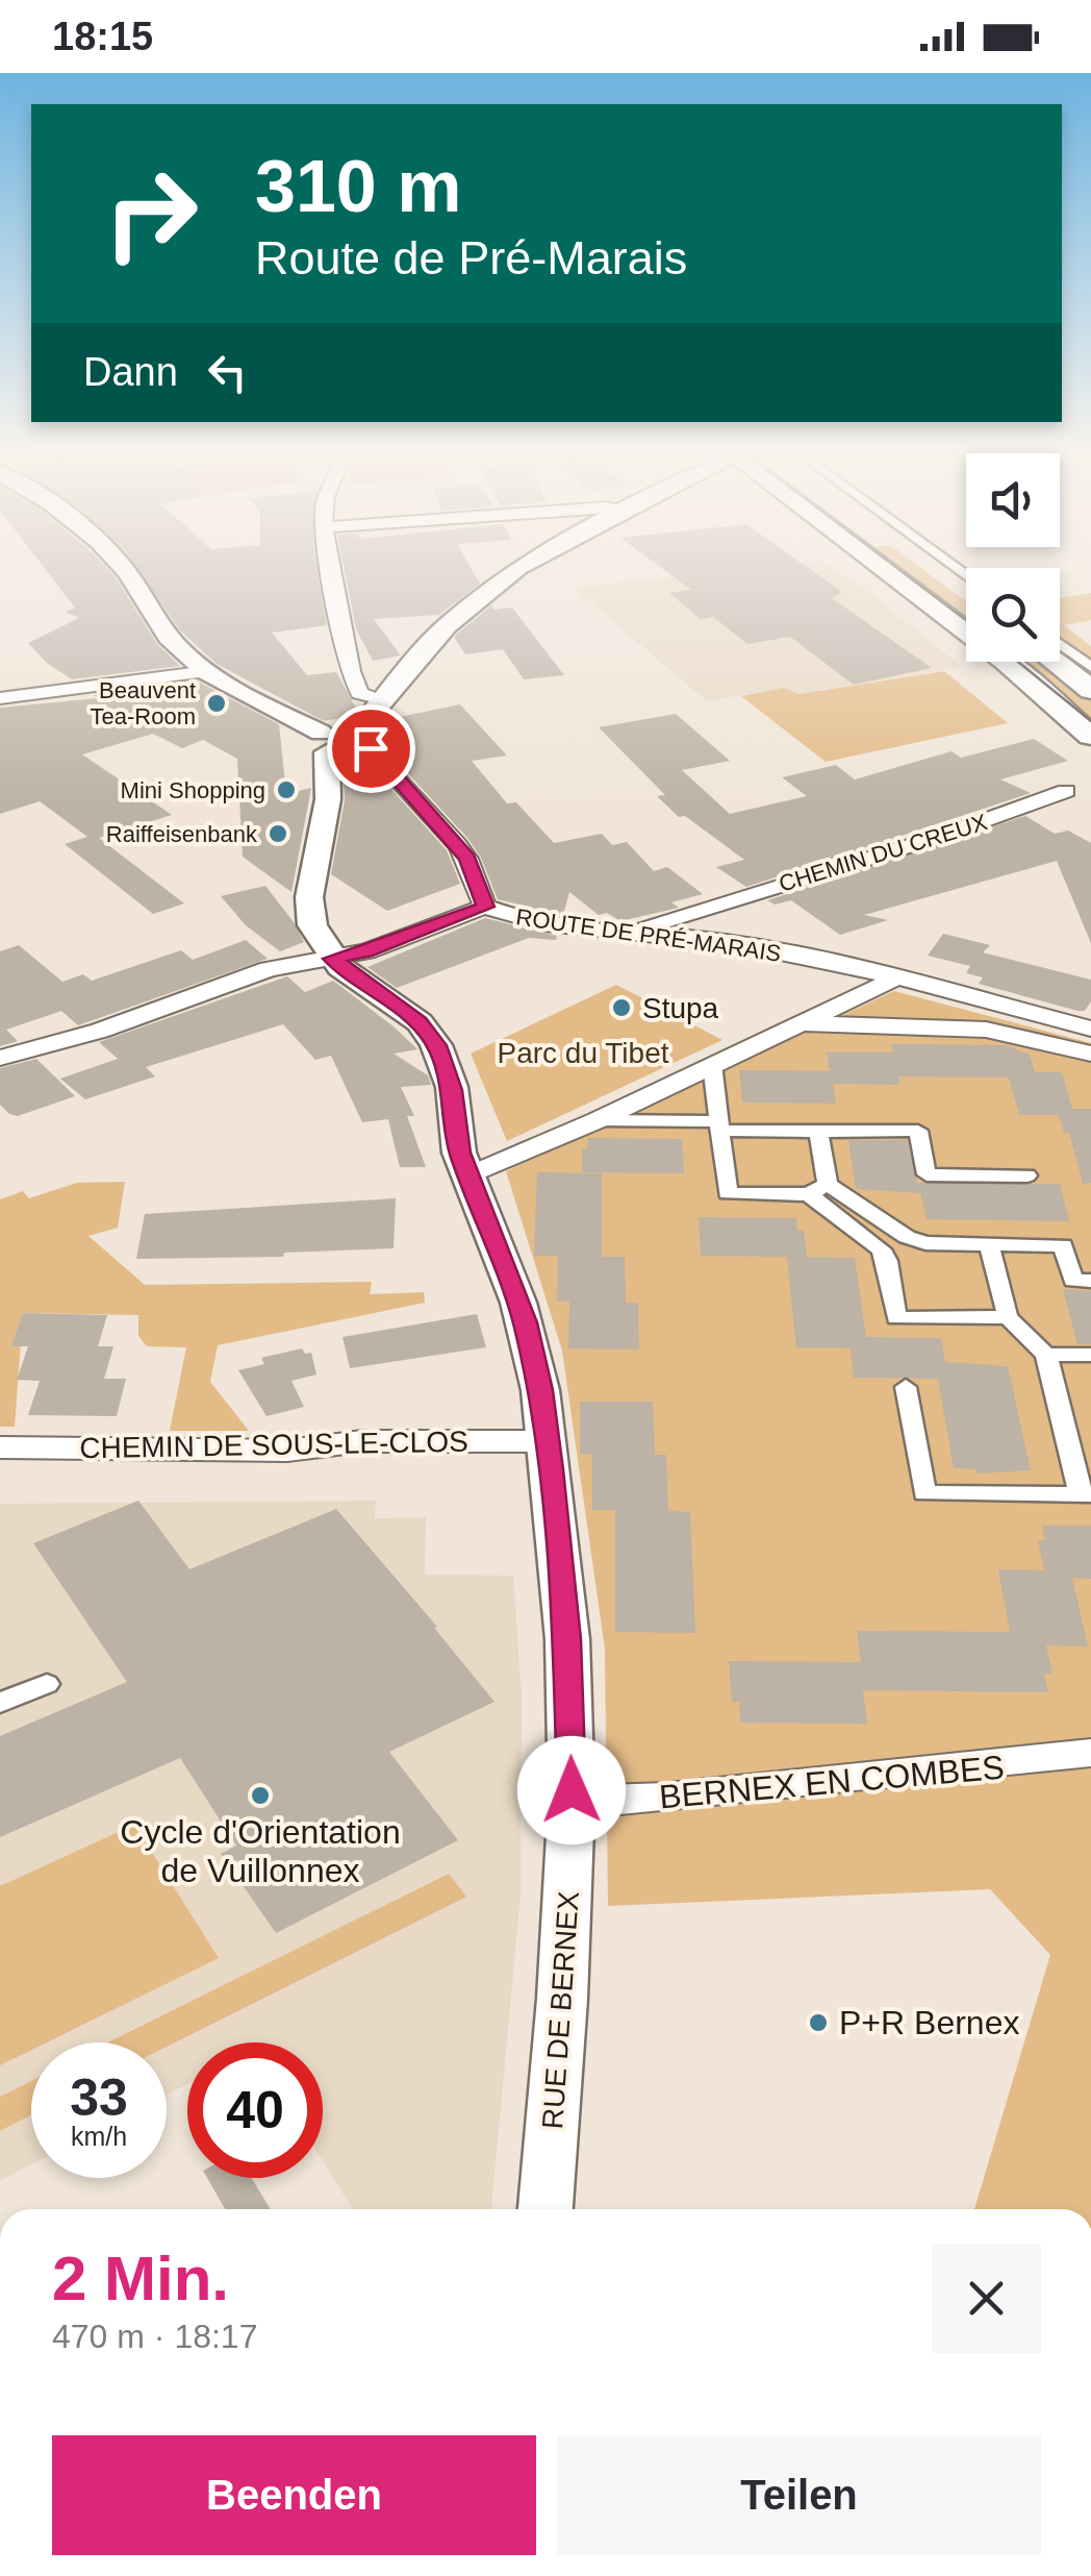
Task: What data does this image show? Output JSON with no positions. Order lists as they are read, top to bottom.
{
  "streets": {
    "street": [
      "CHEMIN DU CREUX",
      "ROUTE DE PRÉ-MARAIS",
      "CHEMIN DE SOUS-LE-CLOS",
      "BERNEX EN COMBES",
      "RUE DE BERNEX"
    ]
  },
  "crossings": [
    ["CHEMIN DU CREUX", "ROUTE DE PRÉ-MARAIS"],
    ["ROUTE DE PRÉ-MARAIS", "RUE DE BERNEX"],
    ["CHEMIN DE SOUS-LE-CLOS", "RUE DE BERNEX"],
    ["BERNEX EN COMBES", "RUE DE BERNEX"]
  ],
  "parks": ["Parc du Tibet"],
  "places": [
    "Beauvent Tea-Room",
    "Mini Shopping",
    "Raiffeisenbank",
    "Stupa",
    "Cycle d'Orientation de Vuillonnex",
    "P+R Bernex"
  ],
  "page": {
    "status": "18:15",
    "turn": ["310 m", "Route de Pré-Marais"],
    "then": "Dann",
    "speed": "33 km/h",
    "limit": "40",
    "heading": ["2 Min.", "470 m · 18:17"],
    "buttons": ["Beenden", "Teilen"]
  }
}
